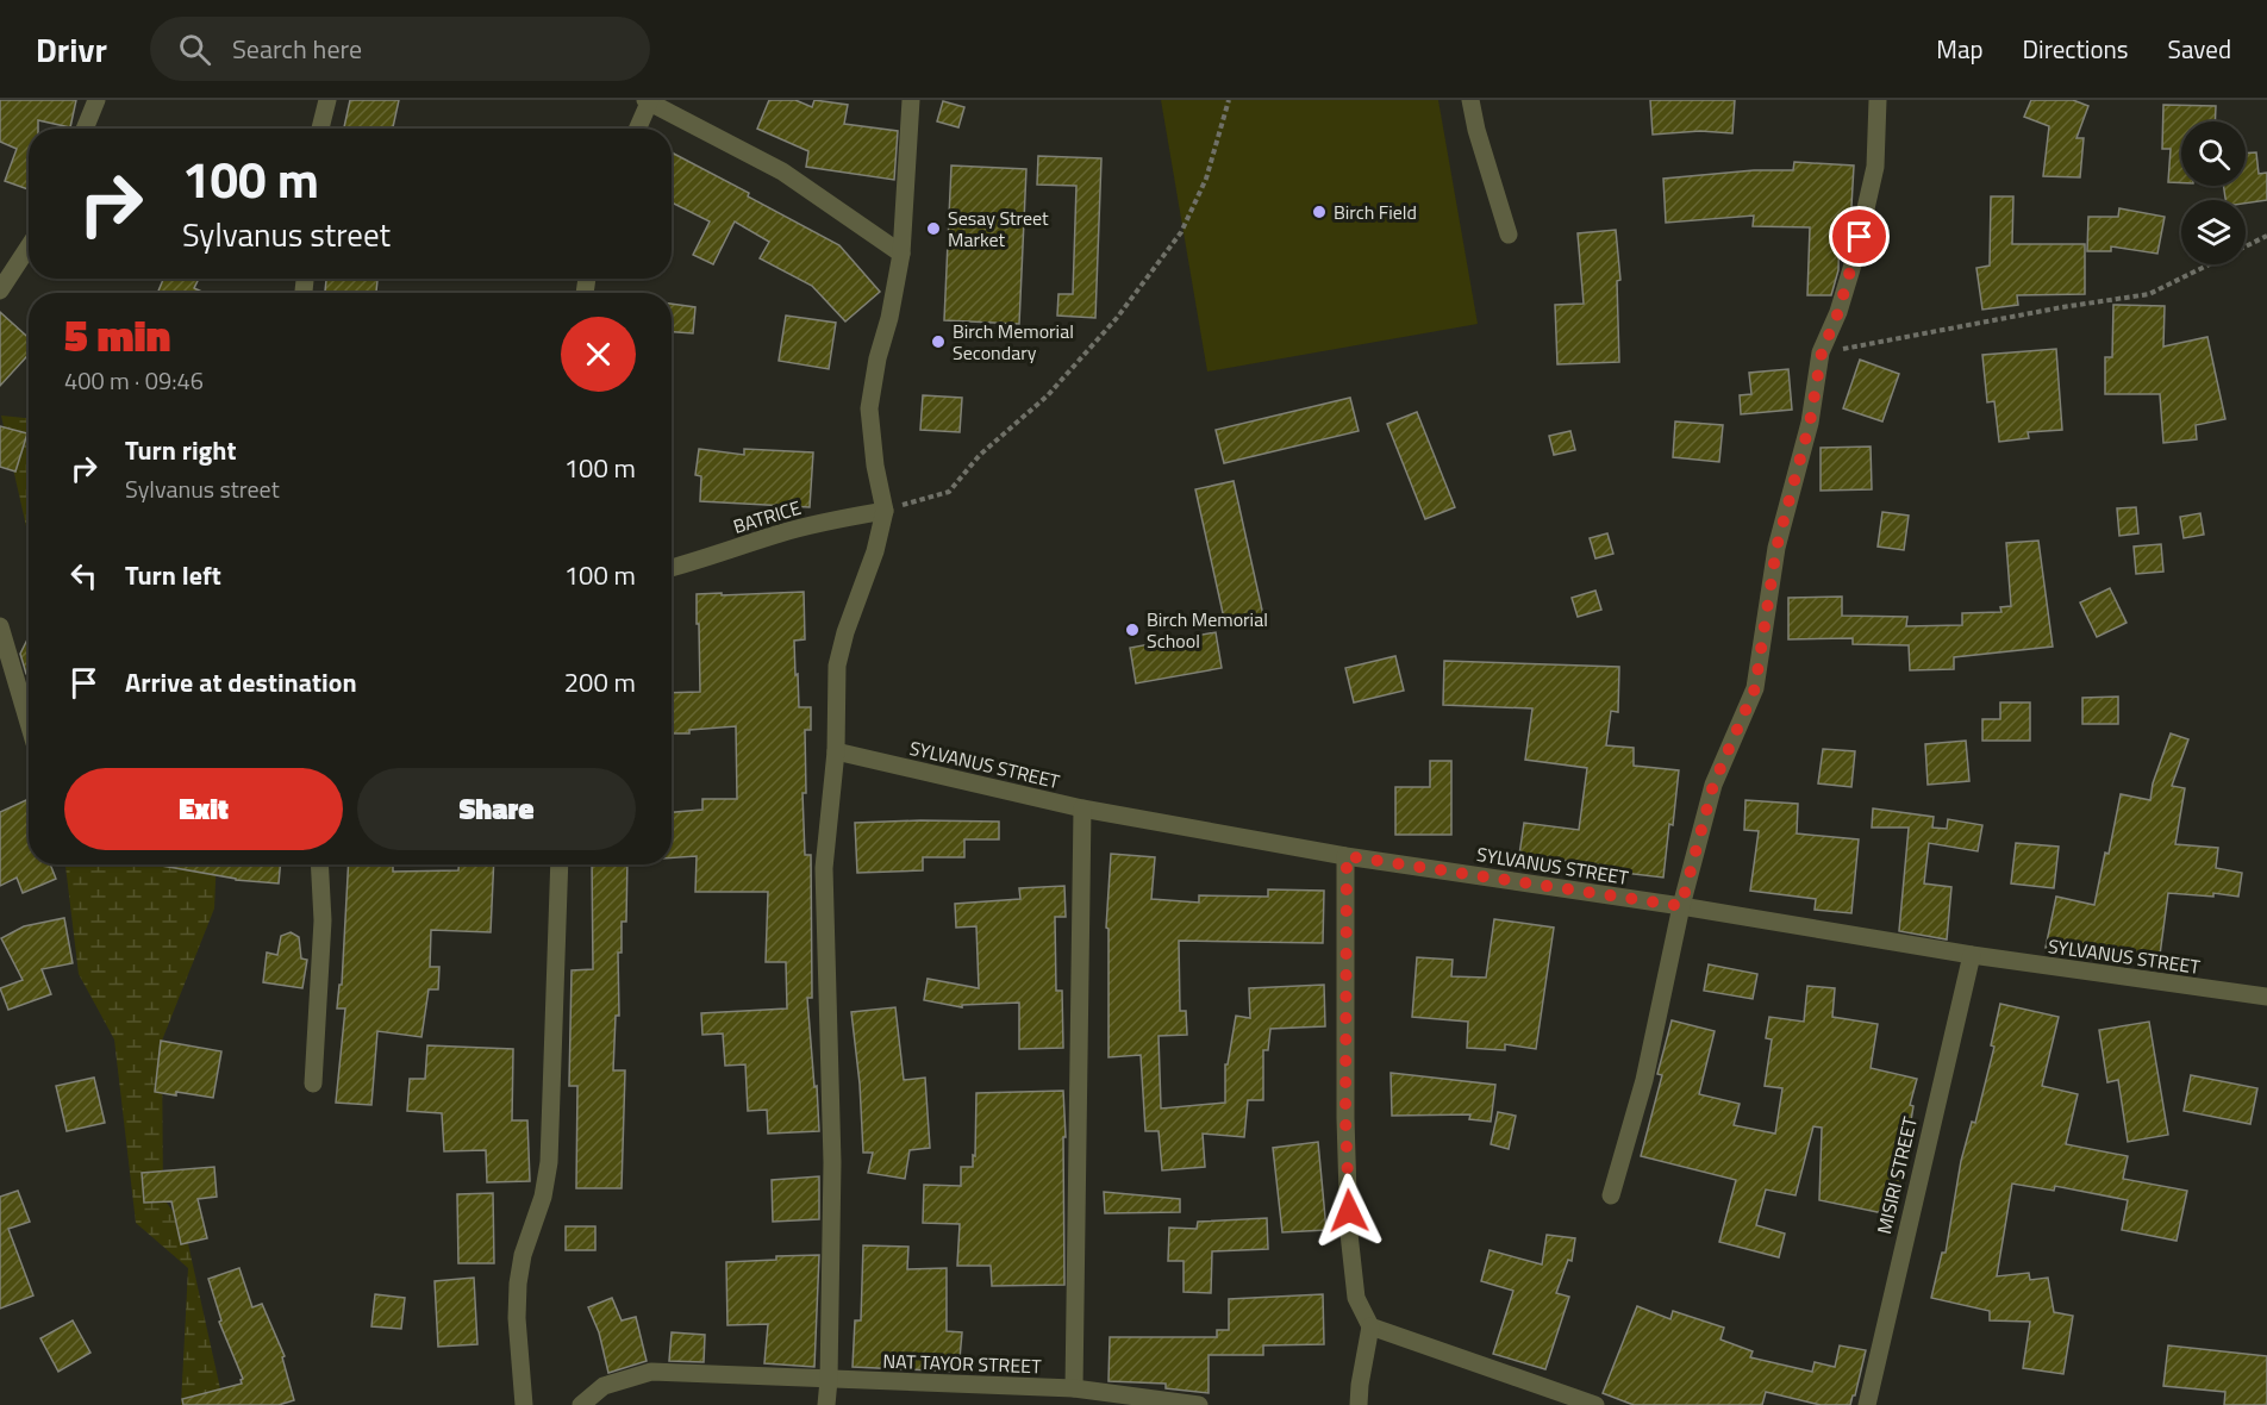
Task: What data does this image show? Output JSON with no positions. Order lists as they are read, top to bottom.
{
  "streets": {
    "street": [
      "BATRICE",
      "SYLVANUS STREET",
      "MISIRI STREET",
      "NAT TAYOR STREET"
    ]
  },
  "crossings": [
    ["SYLVANUS STREET", "MISIRI STREET"]
  ],
  "places": [
    "Birch Field",
    "Sesay Street Market",
    "Birch Memorial Secondary",
    "Birch Memorial School"
  ],
  "page": {
    "header": "Drivr",
    "search": "Search here",
    "nav": ["Map", "Directions", "Saved"],
    "turn": ["100 m", "Sylvanus street"],
    "heading": ["5 min", "400 m · 09:46"],
    "list": [
      {
        "name": "Turn right",
        "note": "Sylvanus street",
        "value": "100 m"
      },
      {
        "name": "Turn left",
        "value": "100 m"
      },
      {
        "name": "Arrive at destination",
        "value": "200 m"
      }
    ],
    "buttons": ["Exit", "Share"]
  }
}
